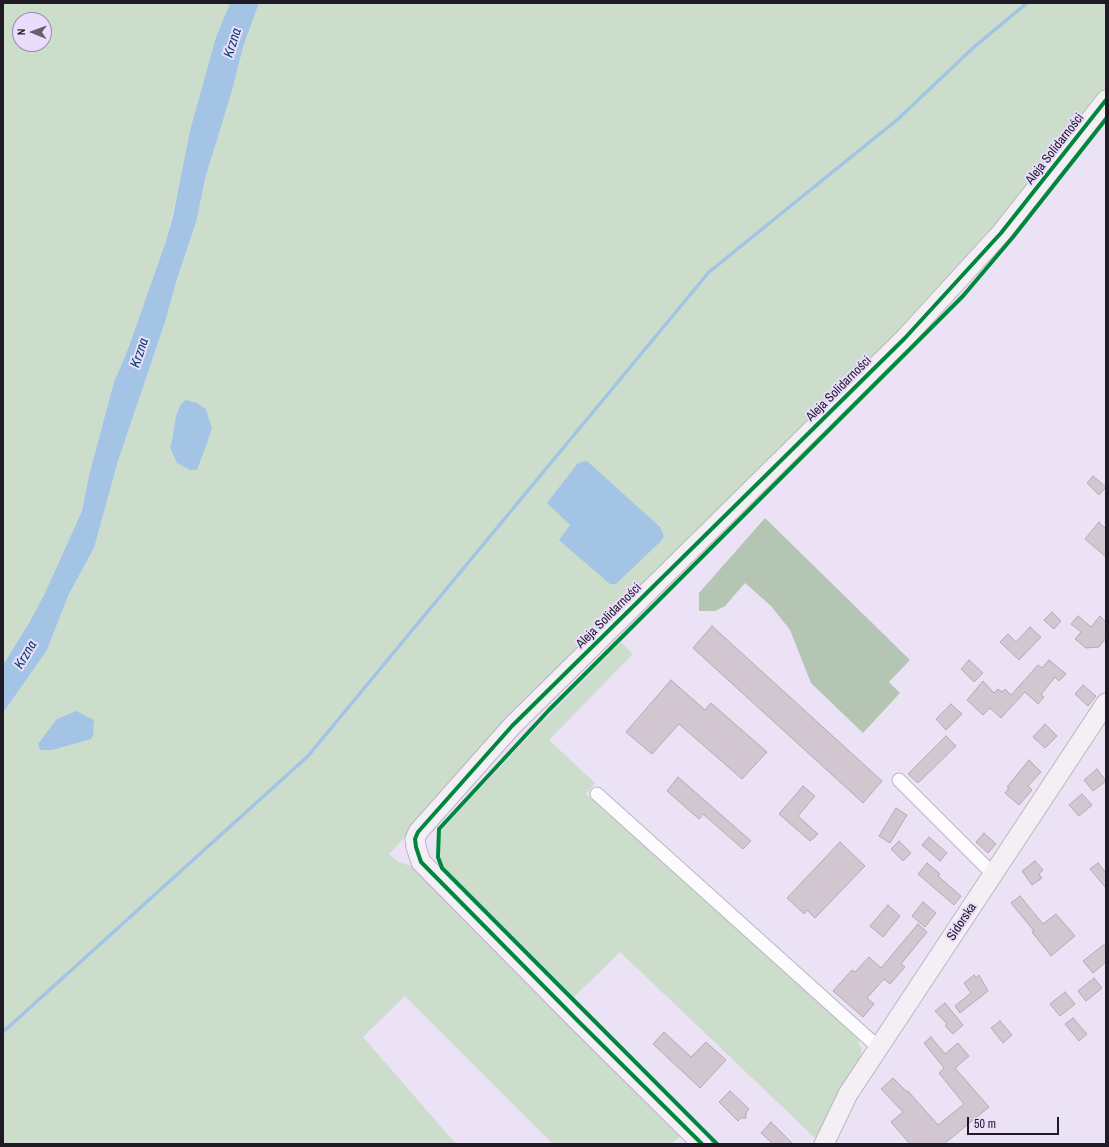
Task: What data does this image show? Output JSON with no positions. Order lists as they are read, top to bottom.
{
  "streets": {
    "street": ["Aleja Solidarności", "Sidorska"]
  },
  "water": ["Krzna"],
  "scale_bar": "50 m",
  "north": "left"
}
